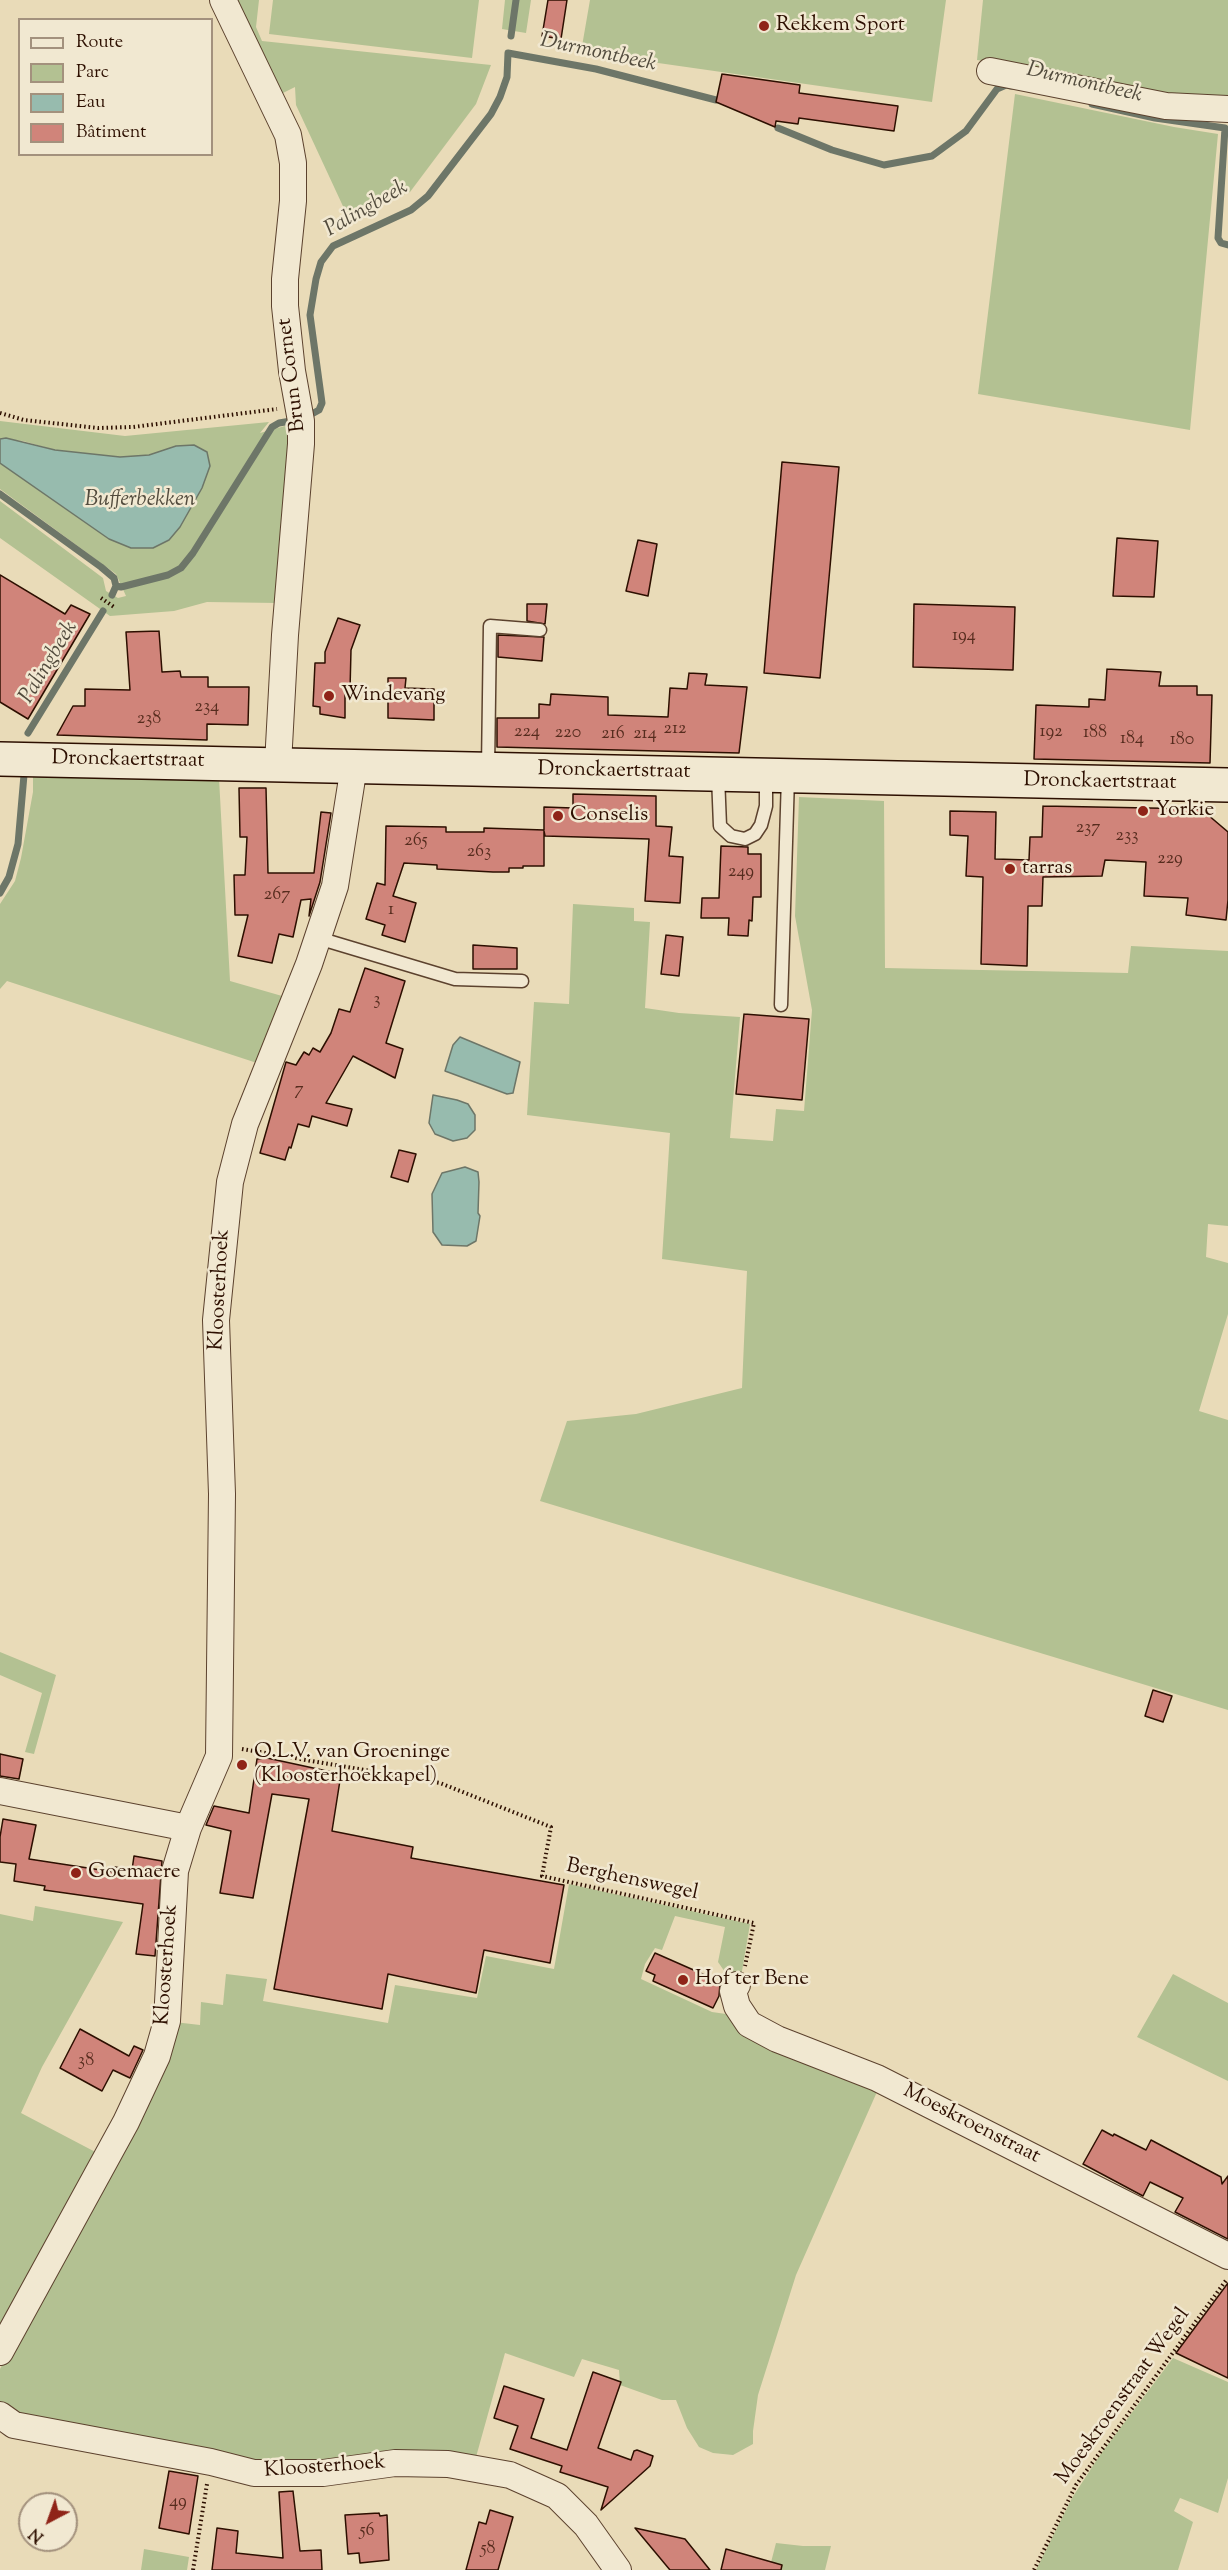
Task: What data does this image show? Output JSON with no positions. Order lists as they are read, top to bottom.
{
  "streets": {
    "main road": ["Dronckaertstraat"],
    "street": ["Brun Cornet", "Kloosterhoek", "Moeskroenstraat"],
    "path": ["Berghenswegel", "Moeskroenstraat Wegel"]
  },
  "crossings": [
    ["Brun Cornet", "Dronckaertstraat"],
    ["Dronckaertstraat", "Kloosterhoek"],
    ["Kloosterhoek", "Berghenswegel"],
    ["Berghenswegel", "Moeskroenstraat"]
  ],
  "water": ["Durmontbeek", "Palingbeek", "Bufferbekken"],
  "places": [
    "Rekkem Sport",
    "Windevang",
    "Yorkie",
    "Conselis",
    "tarras",
    "O.L.V. van Groeninge (Kloosterhoekkapel)",
    "Goemaere",
    "Hof ter Bene"
  ],
  "house_numbers": [
    "194",
    "234",
    "238",
    "212",
    "224",
    "192",
    "220",
    "188",
    "216",
    "214",
    "184",
    "180",
    "237",
    "233",
    "265",
    "263",
    "229",
    "249",
    "267",
    "1",
    "3",
    "7",
    "38",
    "49",
    "56",
    "58"
  ],
  "legend": [
    "Route",
    "Parc",
    "Eau",
    "Bâtiment"
  ],
  "north": "bottom left"
}
